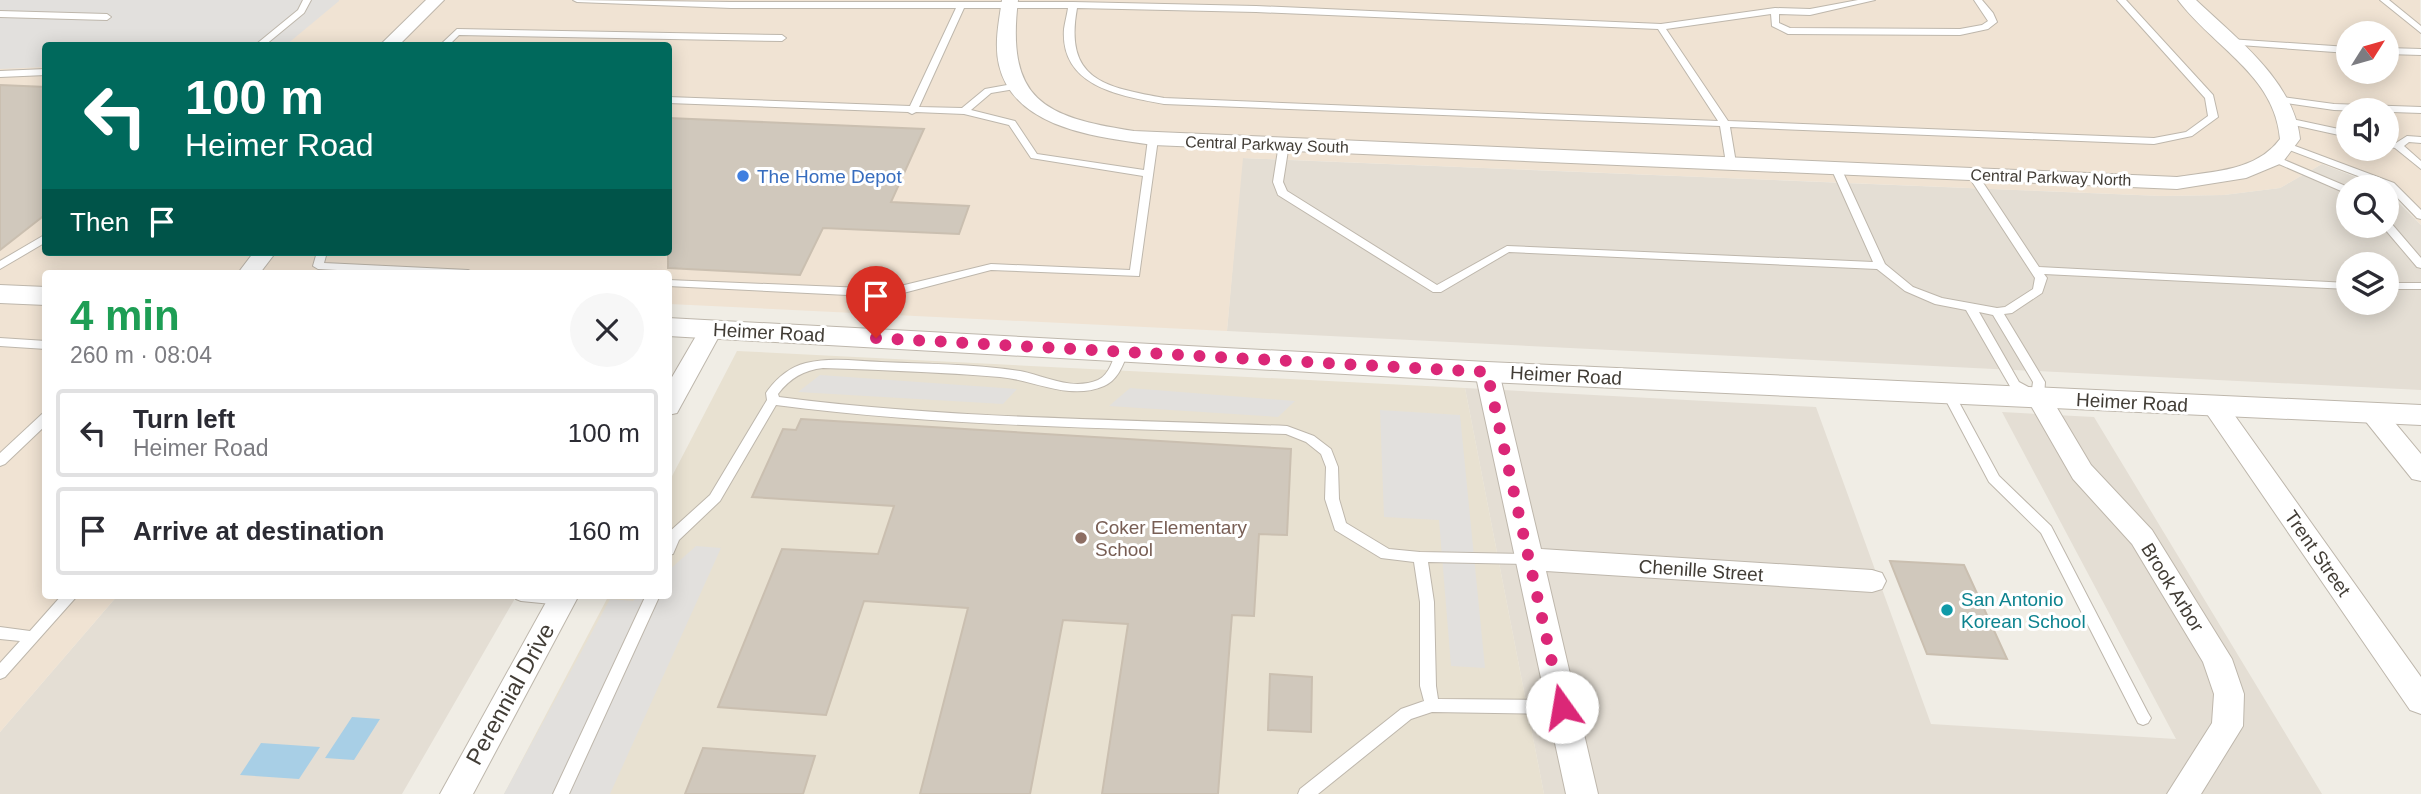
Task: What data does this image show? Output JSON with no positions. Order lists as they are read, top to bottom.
{
  "streets": {
    "street": [
      "Central Parkway South",
      "Central Parkway North",
      "Heimer Road",
      "Trent Street",
      "Chenille Street",
      "Brook Arbor",
      "Perennial Drive"
    ]
  },
  "crossings": [
    ["Central Parkway South", "Central Parkway North"],
    ["Heimer Road", "Trent Street"],
    ["Heimer Road", "Brook Arbor"]
  ],
  "places": ["The Home Depot", "Coker Elementary School", "San Antonio Korean School"],
  "north": "top right",
  "page": {
    "turn": ["100 m", "Heimer Road"],
    "then": "Then",
    "heading": ["4 min", "260 m · 08:04"],
    "list": [
      {
        "name": "Turn left",
        "note": "Heimer Road",
        "value": "100 m"
      },
      {
        "name": "Arrive at destination",
        "value": "160 m"
      }
    ]
  }
}
